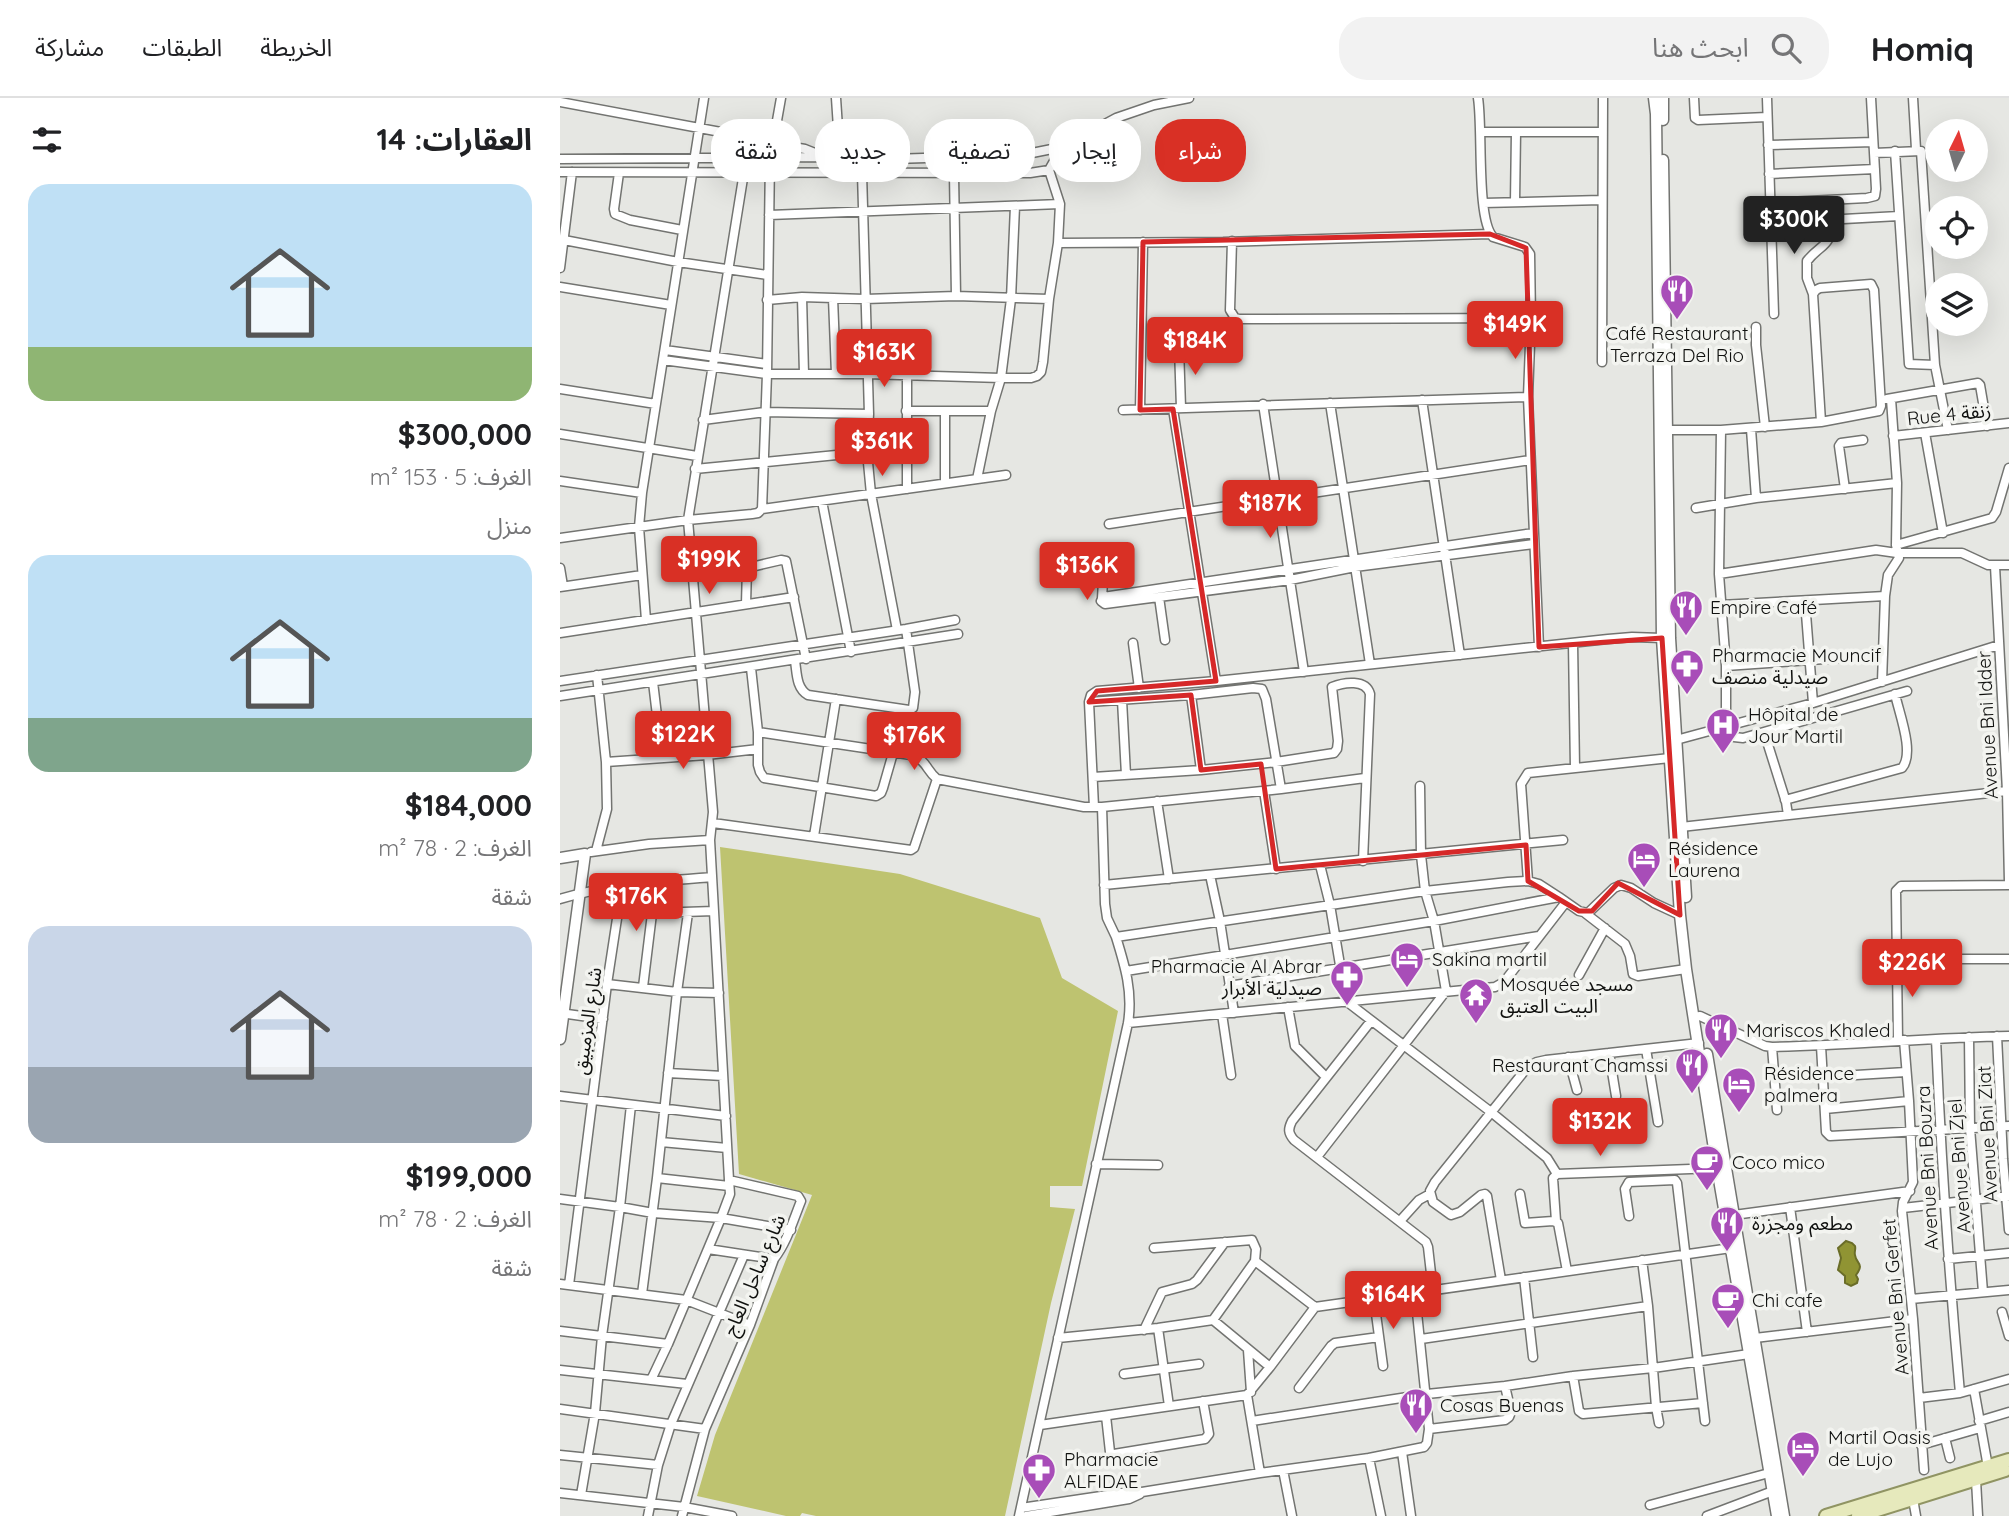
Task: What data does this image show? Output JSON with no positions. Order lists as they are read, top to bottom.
{
  "streets": {
    "street": [
      "Rue 4 زنقة",
      "Avenue Bni Idder",
      "شارع المزمبيق",
      "Avenue Bni Ziat",
      "Avenue Bni Zjel",
      "Avenue Bni Bouzra",
      "شارع ساحل العاج",
      "Avenue Bni Gerfet"
    ]
  },
  "crossings": [
    ["Avenue Bni Idder", "Avenue Bni Gerfet"]
  ],
  "places": {
    "restaurant": [
      "Café Restaurant Terraza Del Rio",
      "Empire Café",
      "Mariscos Khaled",
      "Restaurant Chamssi",
      "مطعم ومجزرة",
      "Cosas Buenas"
    ],
    "pharmacy": ["Pharmacie Mouncif صيدلية منصف", "Pharmacie Al Abrar صيدلية الأبرار", "Pharmacie ALFIDAE"],
    "hospital": ["Hôpital de Jour Martil"],
    "hotel": [
      "Résidence Laurena",
      "Sakina martil",
      "Résidence palmera",
      "Martil Oasis de Lujo"
    ],
    "temple": ["Mosquée مسجد البيت العتيق"],
    "cafe": ["Coco mico", "Chi cafe"]
  },
  "north": "top",
  "page": {
    "header": "Homiq",
    "search": "ابحث هنا",
    "nav": ["الخريطة", "الطبقات", "مشاركة"],
    "heading": "العقارات: 14",
    "chip": [
      "شراء",
      "إيجار",
      "تصفية",
      "جديد",
      "شقة"
    ],
    "list": [
      {
        "name": "$300,000",
        "note": "الغرف: 5 · 153 m² · منزل"
      },
      {
        "name": "$184,000",
        "note": "الغرف: 2 · 78 m² · شقة"
      },
      {
        "name": "$199,000",
        "note": "الغرف: 2 · 78 m² · شقة"
      }
    ],
    "price": [
      "$300K",
      "$149K",
      "$184K",
      "$163K",
      "$361K",
      "$187K",
      "$199K",
      "$136K",
      "$122K",
      "$176K",
      "$176K",
      "$226K",
      "$132K",
      "$164K"
    ]
  }
}
